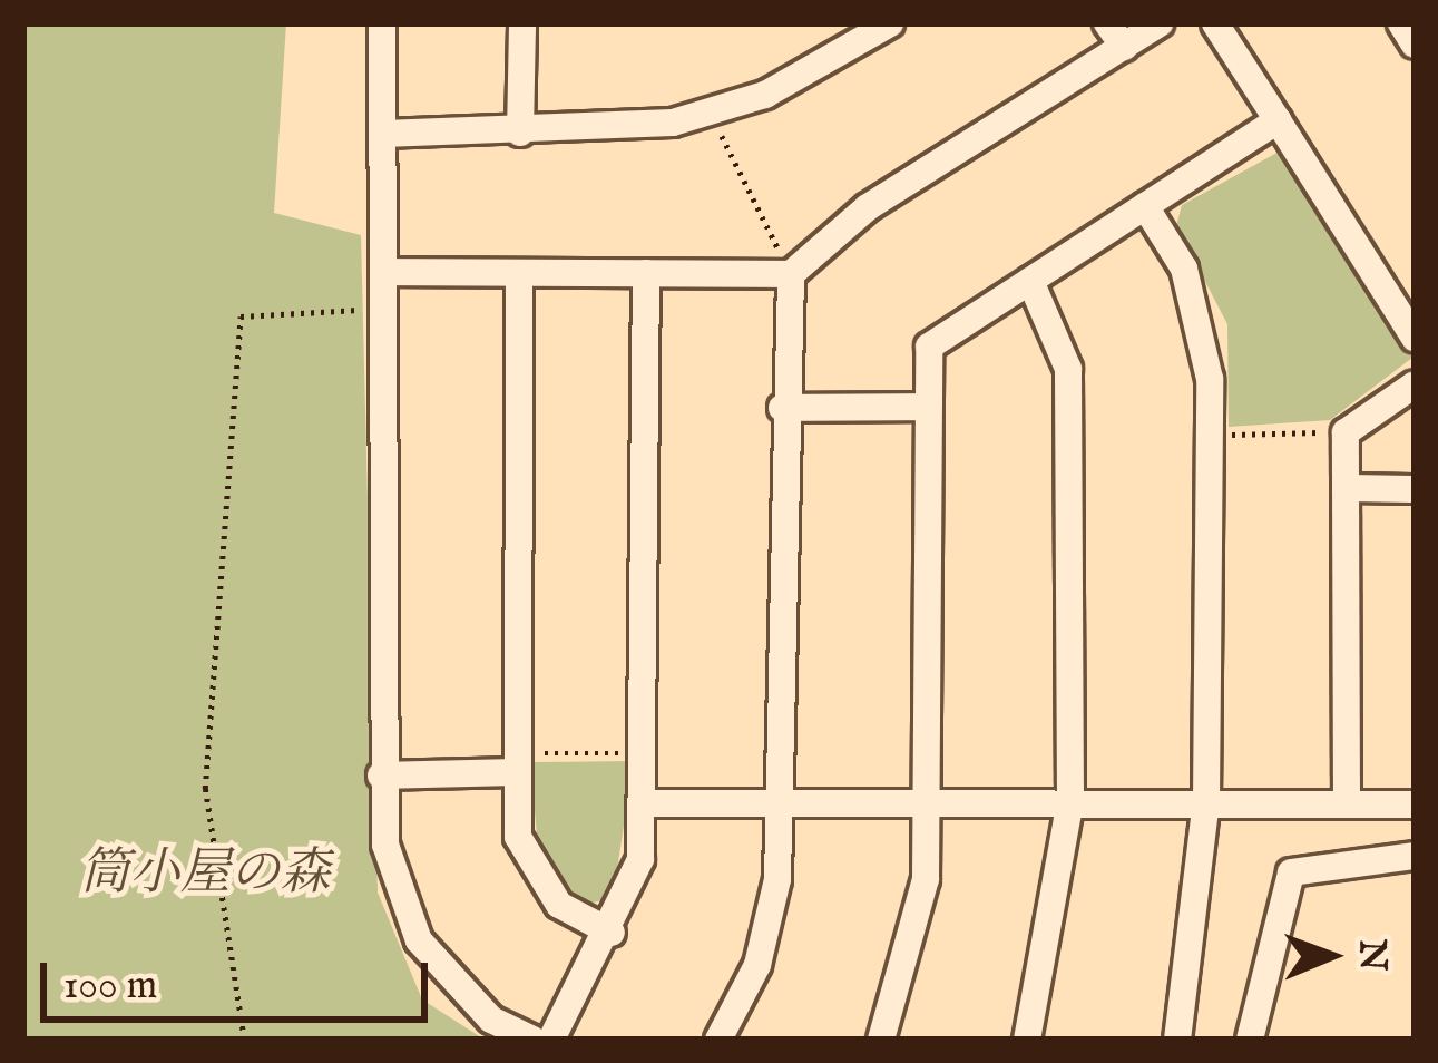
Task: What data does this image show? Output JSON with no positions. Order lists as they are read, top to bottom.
{
  "parks": ["筒小屋の森"],
  "scale_bar": "100 m",
  "north": "right"
}
